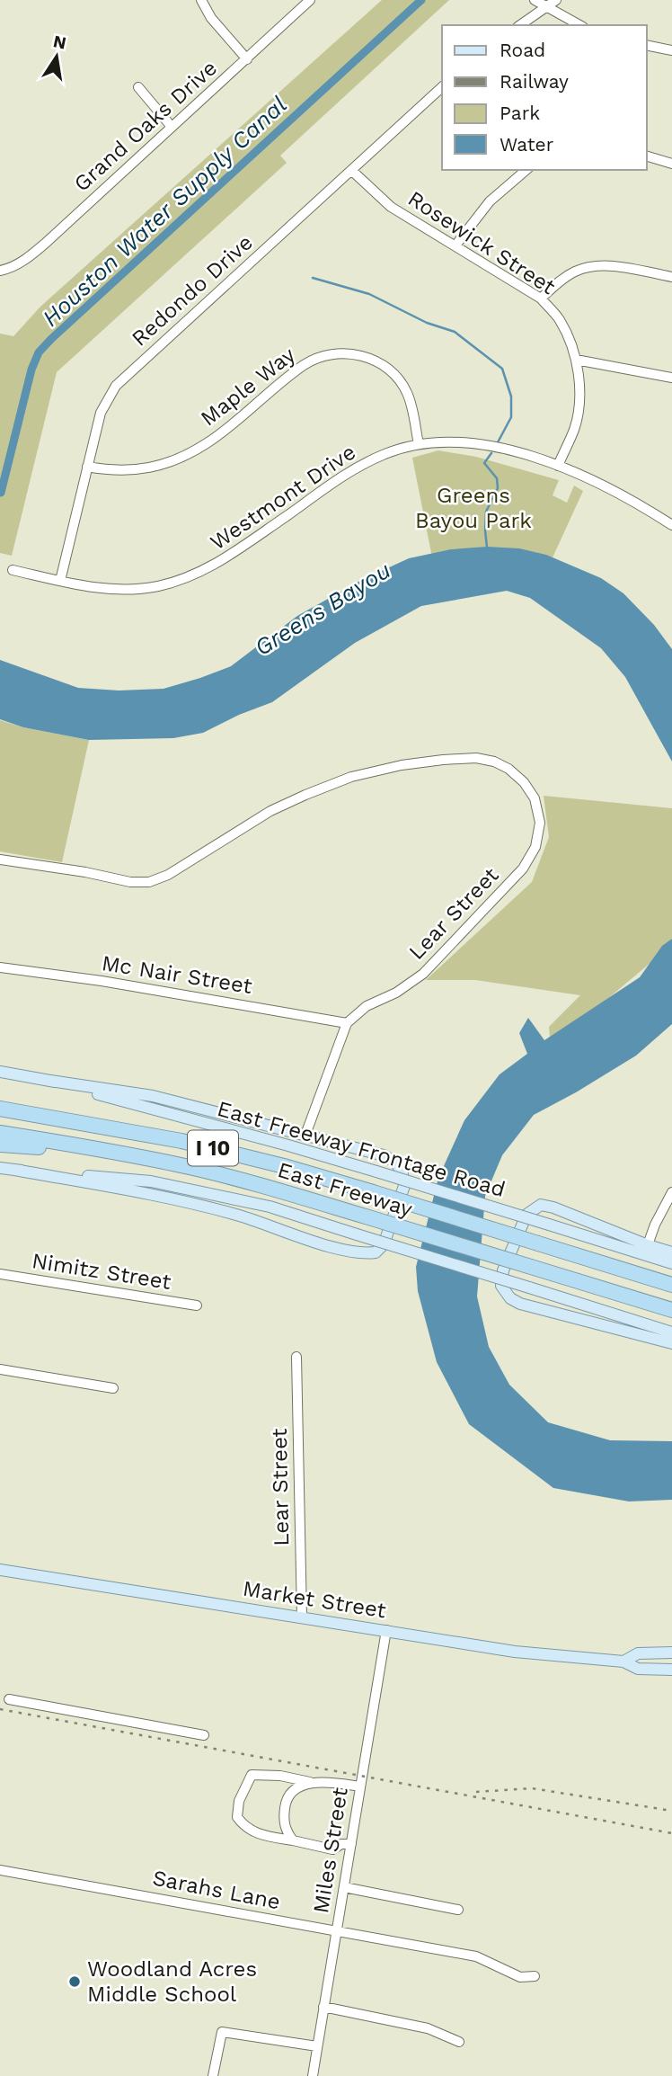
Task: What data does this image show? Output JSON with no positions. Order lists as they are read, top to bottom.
{
  "streets": {
    "highway": ["I 10", "East Freeway"],
    "main road": ["East Freeway Frontage Road", "Market Street"],
    "street": [
      "Grand Oaks Drive",
      "Rosewick Street",
      "Redondo Drive",
      "Maple Way",
      "Westmont Drive",
      "Lear Street",
      "Mc Nair Street",
      "Nimitz Street",
      "Miles Street",
      "Sarahs Lane"
    ]
  },
  "crossings": [
    ["Rosewick Street", "Redondo Drive"],
    ["Rosewick Street", "Westmont Drive"],
    ["Redondo Drive", "Maple Way"],
    ["Redondo Drive", "Westmont Drive"],
    ["Maple Way", "Westmont Drive"],
    ["Lear Street", "Mc Nair Street"],
    ["Lear Street", "Market Street"],
    ["Market Street", "Miles Street"],
    ["Miles Street", "Sarahs Lane"]
  ],
  "water": ["Houston Water Supply Canal", "Greens Bayou"],
  "parks": ["Greens Bayou Park"],
  "places": ["Woodland Acres Middle School"],
  "legend": [
    "Road",
    "Railway",
    "Park",
    "Water"
  ],
  "north": "top"
}
